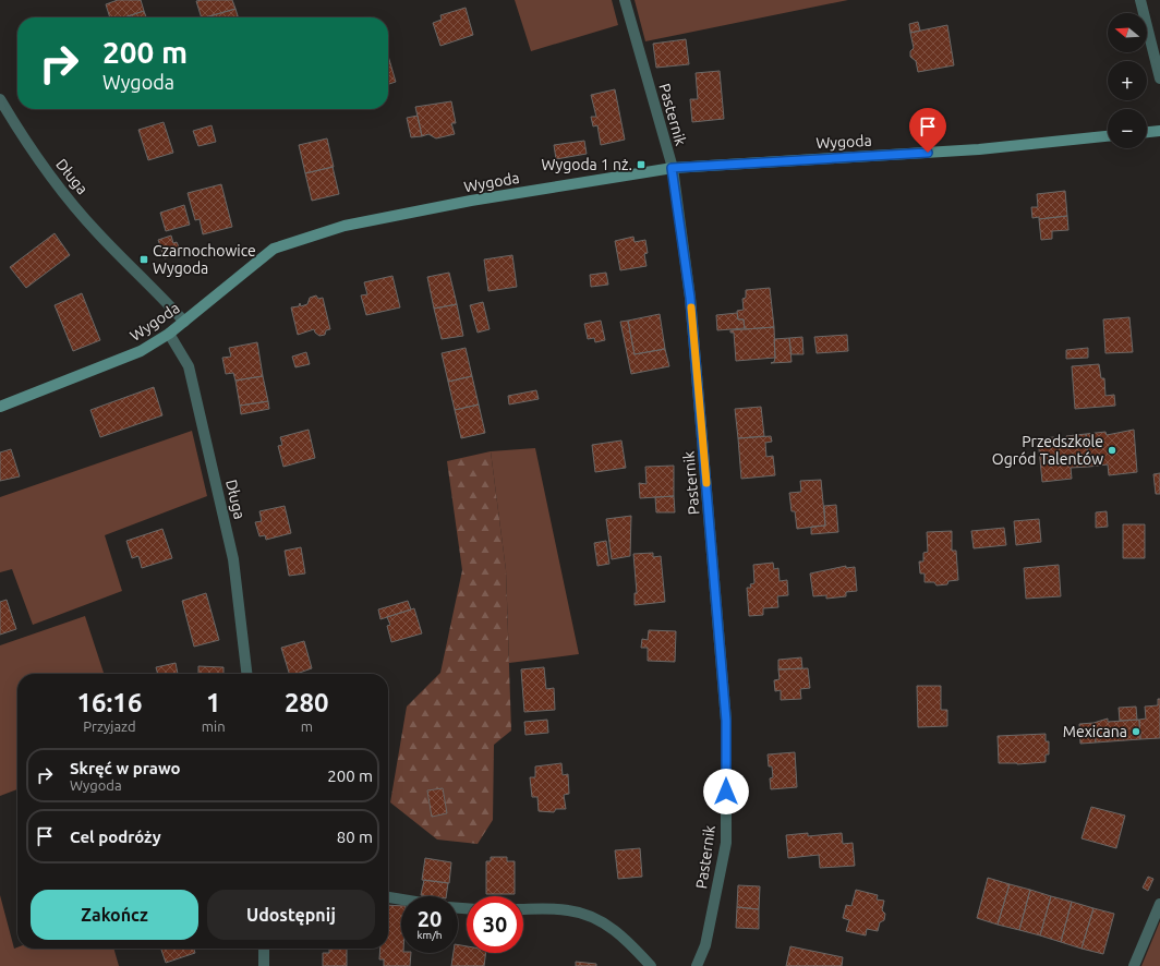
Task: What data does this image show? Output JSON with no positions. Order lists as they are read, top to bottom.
{
  "streets": {
    "street": ["Pasternik", "Wygoda", "Długa"]
  },
  "crossings": [
    ["Pasternik", "Wygoda"],
    ["Wygoda", "Długa"]
  ],
  "places": {
    "transit": ["Wygoda 1 nż.", "Czarnochowice Wygoda"],
    "other": ["Przedszkole Ogród Talentów", "Mexicana"]
  },
  "north": "left",
  "page": {
    "map_buttons": ["+", "−"],
    "turn": ["200 m", "Wygoda"],
    "eta": [
      "16:16",
      "Przyjazd",
      "1",
      "min",
      "280",
      "m"
    ],
    "list": [
      {
        "name": "Skręć w prawo",
        "note": "Wygoda",
        "value": "200 m"
      },
      {
        "name": "Cel podróży",
        "value": "80 m"
      }
    ],
    "buttons": ["Zakończ", "Udostępnij"],
    "speed": "20 km/h",
    "limit": "30"
  }
}
